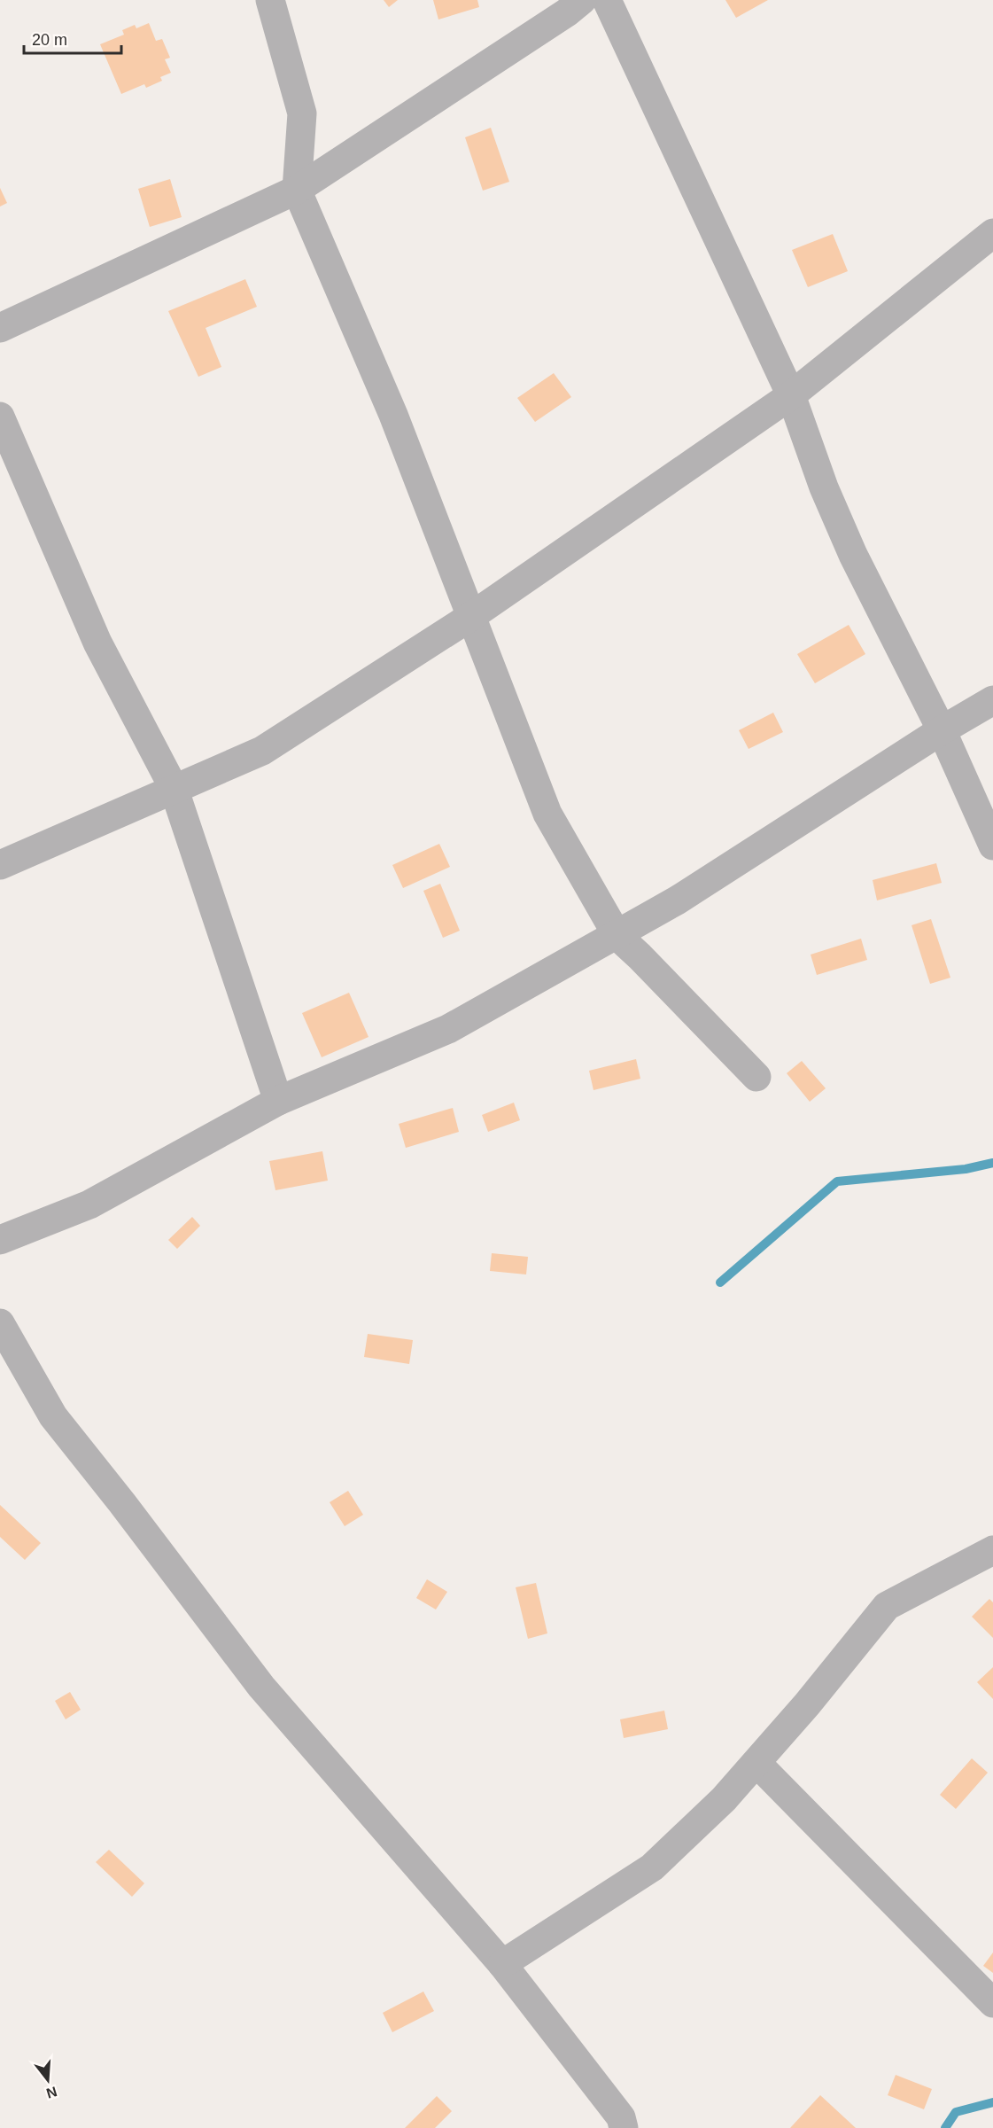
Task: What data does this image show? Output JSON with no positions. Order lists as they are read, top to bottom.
{
  "scale_bar": "20 m",
  "north": "bottom"
}
